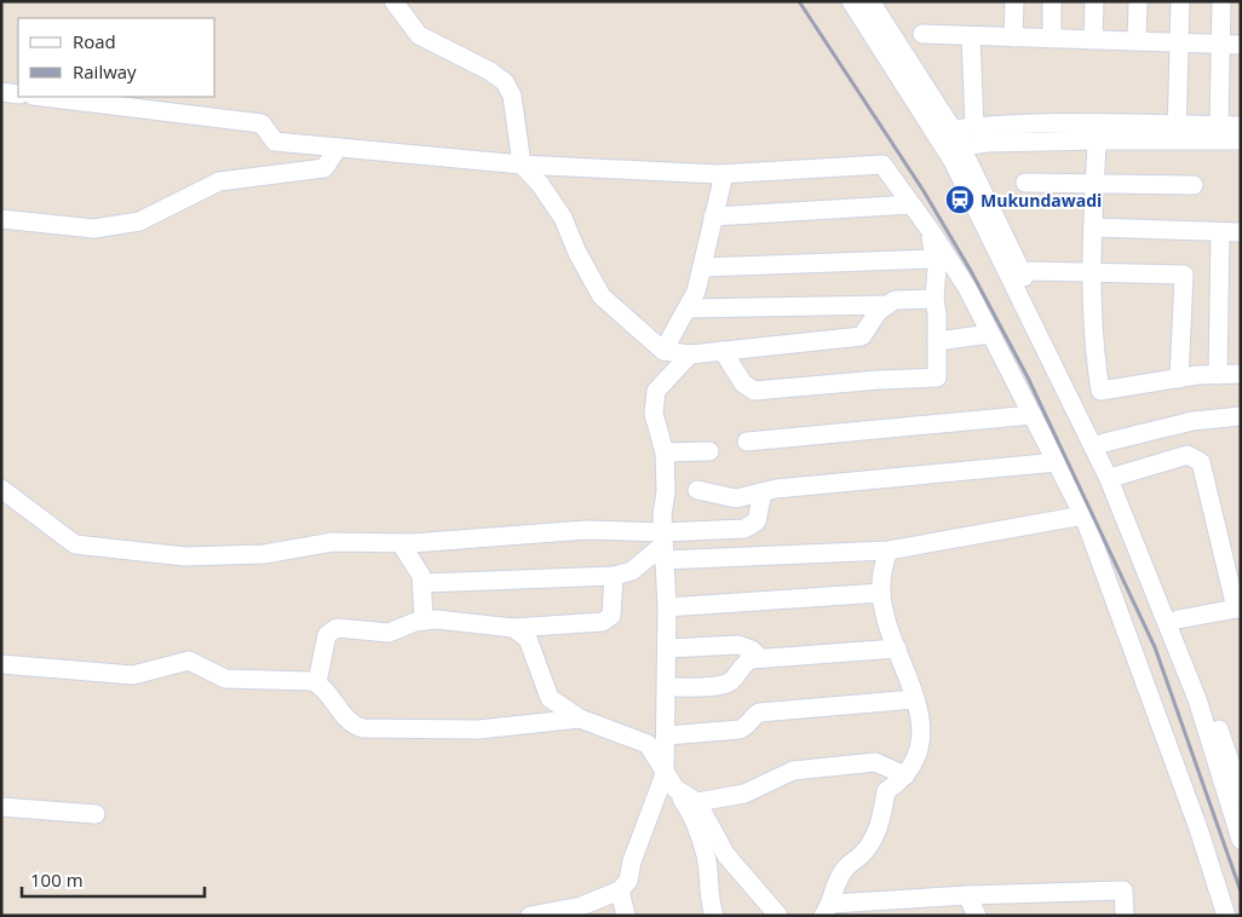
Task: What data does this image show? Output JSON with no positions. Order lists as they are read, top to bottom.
{
  "places": {
    "station": ["Mukundawadi"]
  },
  "legend": ["Road", "Railway"],
  "scale_bar": "100 m"
}
